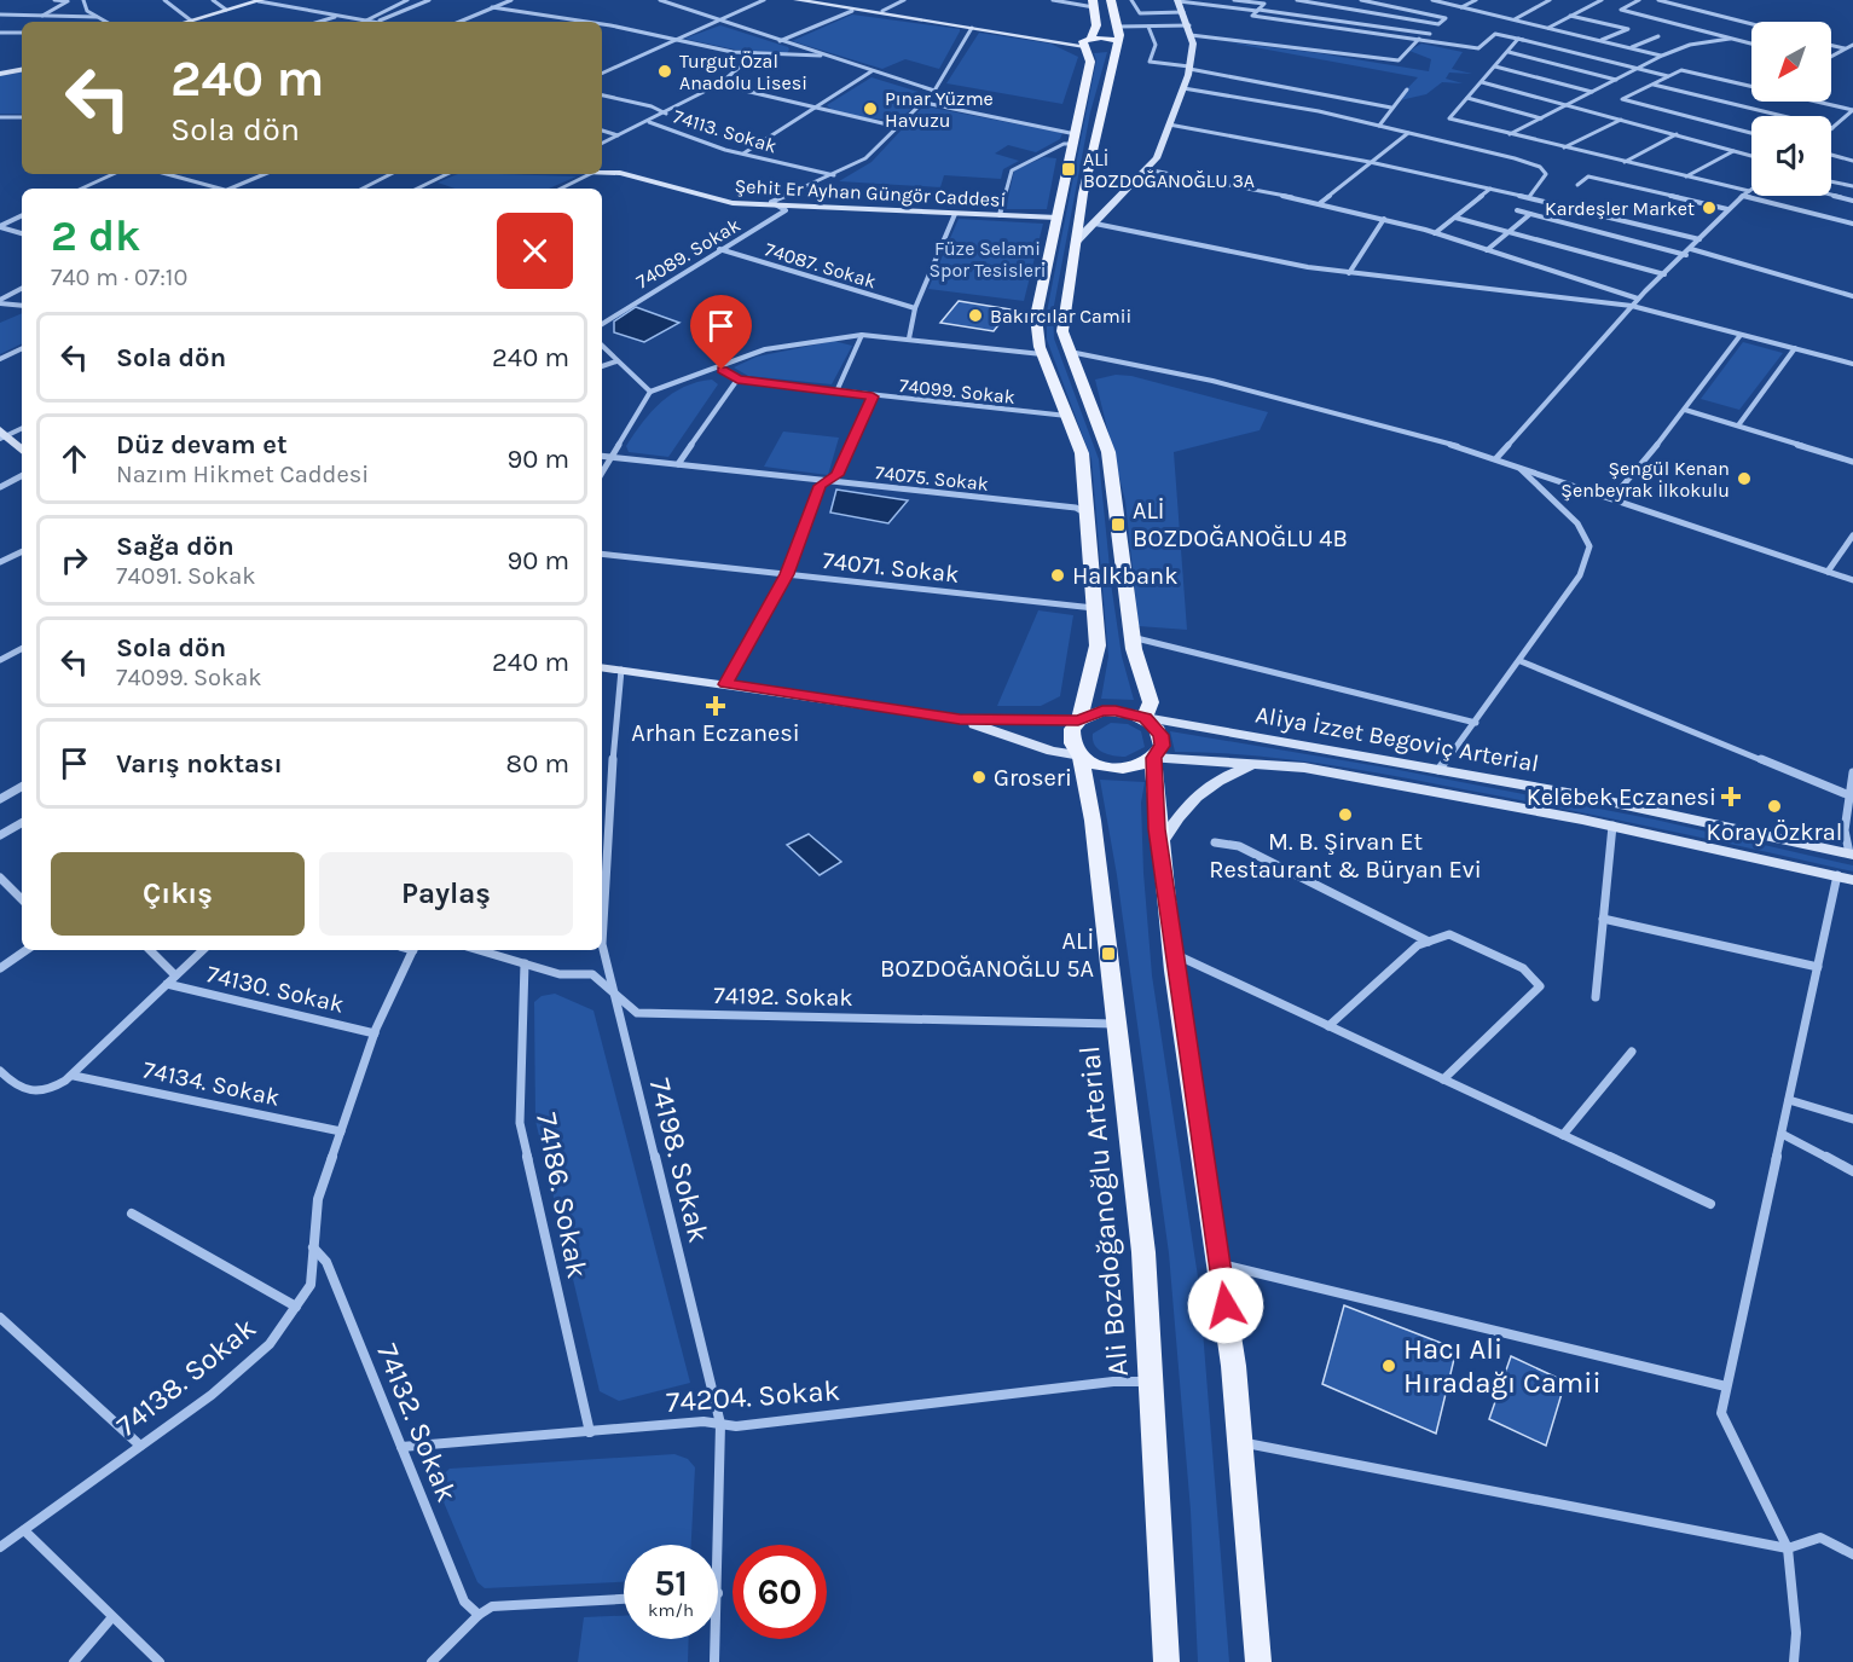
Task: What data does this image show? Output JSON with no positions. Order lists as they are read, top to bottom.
{
  "streets": {
    "main road": ["Şehit Er Ayhan Güngör Caddesi", "Aliya İzzet Begoviç Arterial", "Ali Bozdoğanoğlu Arterial"],
    "street": [
      "74113. Sokak",
      "74089. Sokak",
      "74087. Sokak",
      "74099. Sokak",
      "74075. Sokak",
      "74071. Sokak",
      "74130. Sokak",
      "74192. Sokak",
      "74134. Sokak",
      "74198. Sokak",
      "74186. Sokak",
      "74138. Sokak",
      "74204. Sokak",
      "74132. Sokak"
    ]
  },
  "crossings": [
    ["Şehit Er Ayhan Güngör Caddesi", "74089. Sokak"],
    ["74089. Sokak", "74087. Sokak"],
    ["Aliya İzzet Begoviç Arterial", "Ali Bozdoğanoğlu Arterial"],
    ["74130. Sokak", "74138. Sokak"],
    ["74192. Sokak", "74198. Sokak"],
    ["74192. Sokak", "74186. Sokak"],
    ["74192. Sokak", "Ali Bozdoğanoğlu Arterial"],
    ["74134. Sokak", "74138. Sokak"],
    ["74198. Sokak", "74204. Sokak"],
    ["74186. Sokak", "74204. Sokak"],
    ["Ali Bozdoğanoğlu Arterial", "74204. Sokak"],
    ["74138. Sokak", "74132. Sokak"],
    ["74204. Sokak", "74132. Sokak"]
  ],
  "parks": ["Füze Selami Spor Tesisleri"],
  "places": {
    "other": [
      "Turgut Özal Anadolu Lisesi",
      "Pınar Yüzme Havuzu",
      "Kardeşler Market",
      "Bakırcılar Camii",
      "Şengül Kenan Şenbeyrak İlkokulu",
      "Halkbank",
      "Groseri",
      "Koray Özkral",
      "M. B. Şirvan Et Restaurant & Büryan Evi",
      "Hacı Ali Hıradağı Camii"
    ],
    "transit": ["ALİ BOZDOĞANOĞLU 3A", "ALİ BOZDOĞANOĞLU 4B", "ALİ BOZDOĞANOĞLU 5A"],
    "health": ["Arhan Eczanesi", "Kelebek Eczanesi"]
  },
  "north": "bottom left",
  "page": {
    "turn": ["240 m", "Sola dön"],
    "heading": ["2 dk", "740 m · 07:10"],
    "list": [
      {
        "name": "Sola dön",
        "value": "240 m"
      },
      {
        "name": "Düz devam et",
        "note": "Nazım Hikmet Caddesi",
        "value": "90 m"
      },
      {
        "name": "Sağa dön",
        "note": "74091. Sokak",
        "value": "90 m"
      },
      {
        "name": "Sola dön",
        "note": "74099. Sokak",
        "value": "240 m"
      },
      {
        "name": "Varış noktası",
        "value": "80 m"
      }
    ],
    "buttons": ["Çıkış", "Paylaş"],
    "speed": "51 km/h",
    "limit": "60"
  }
}
